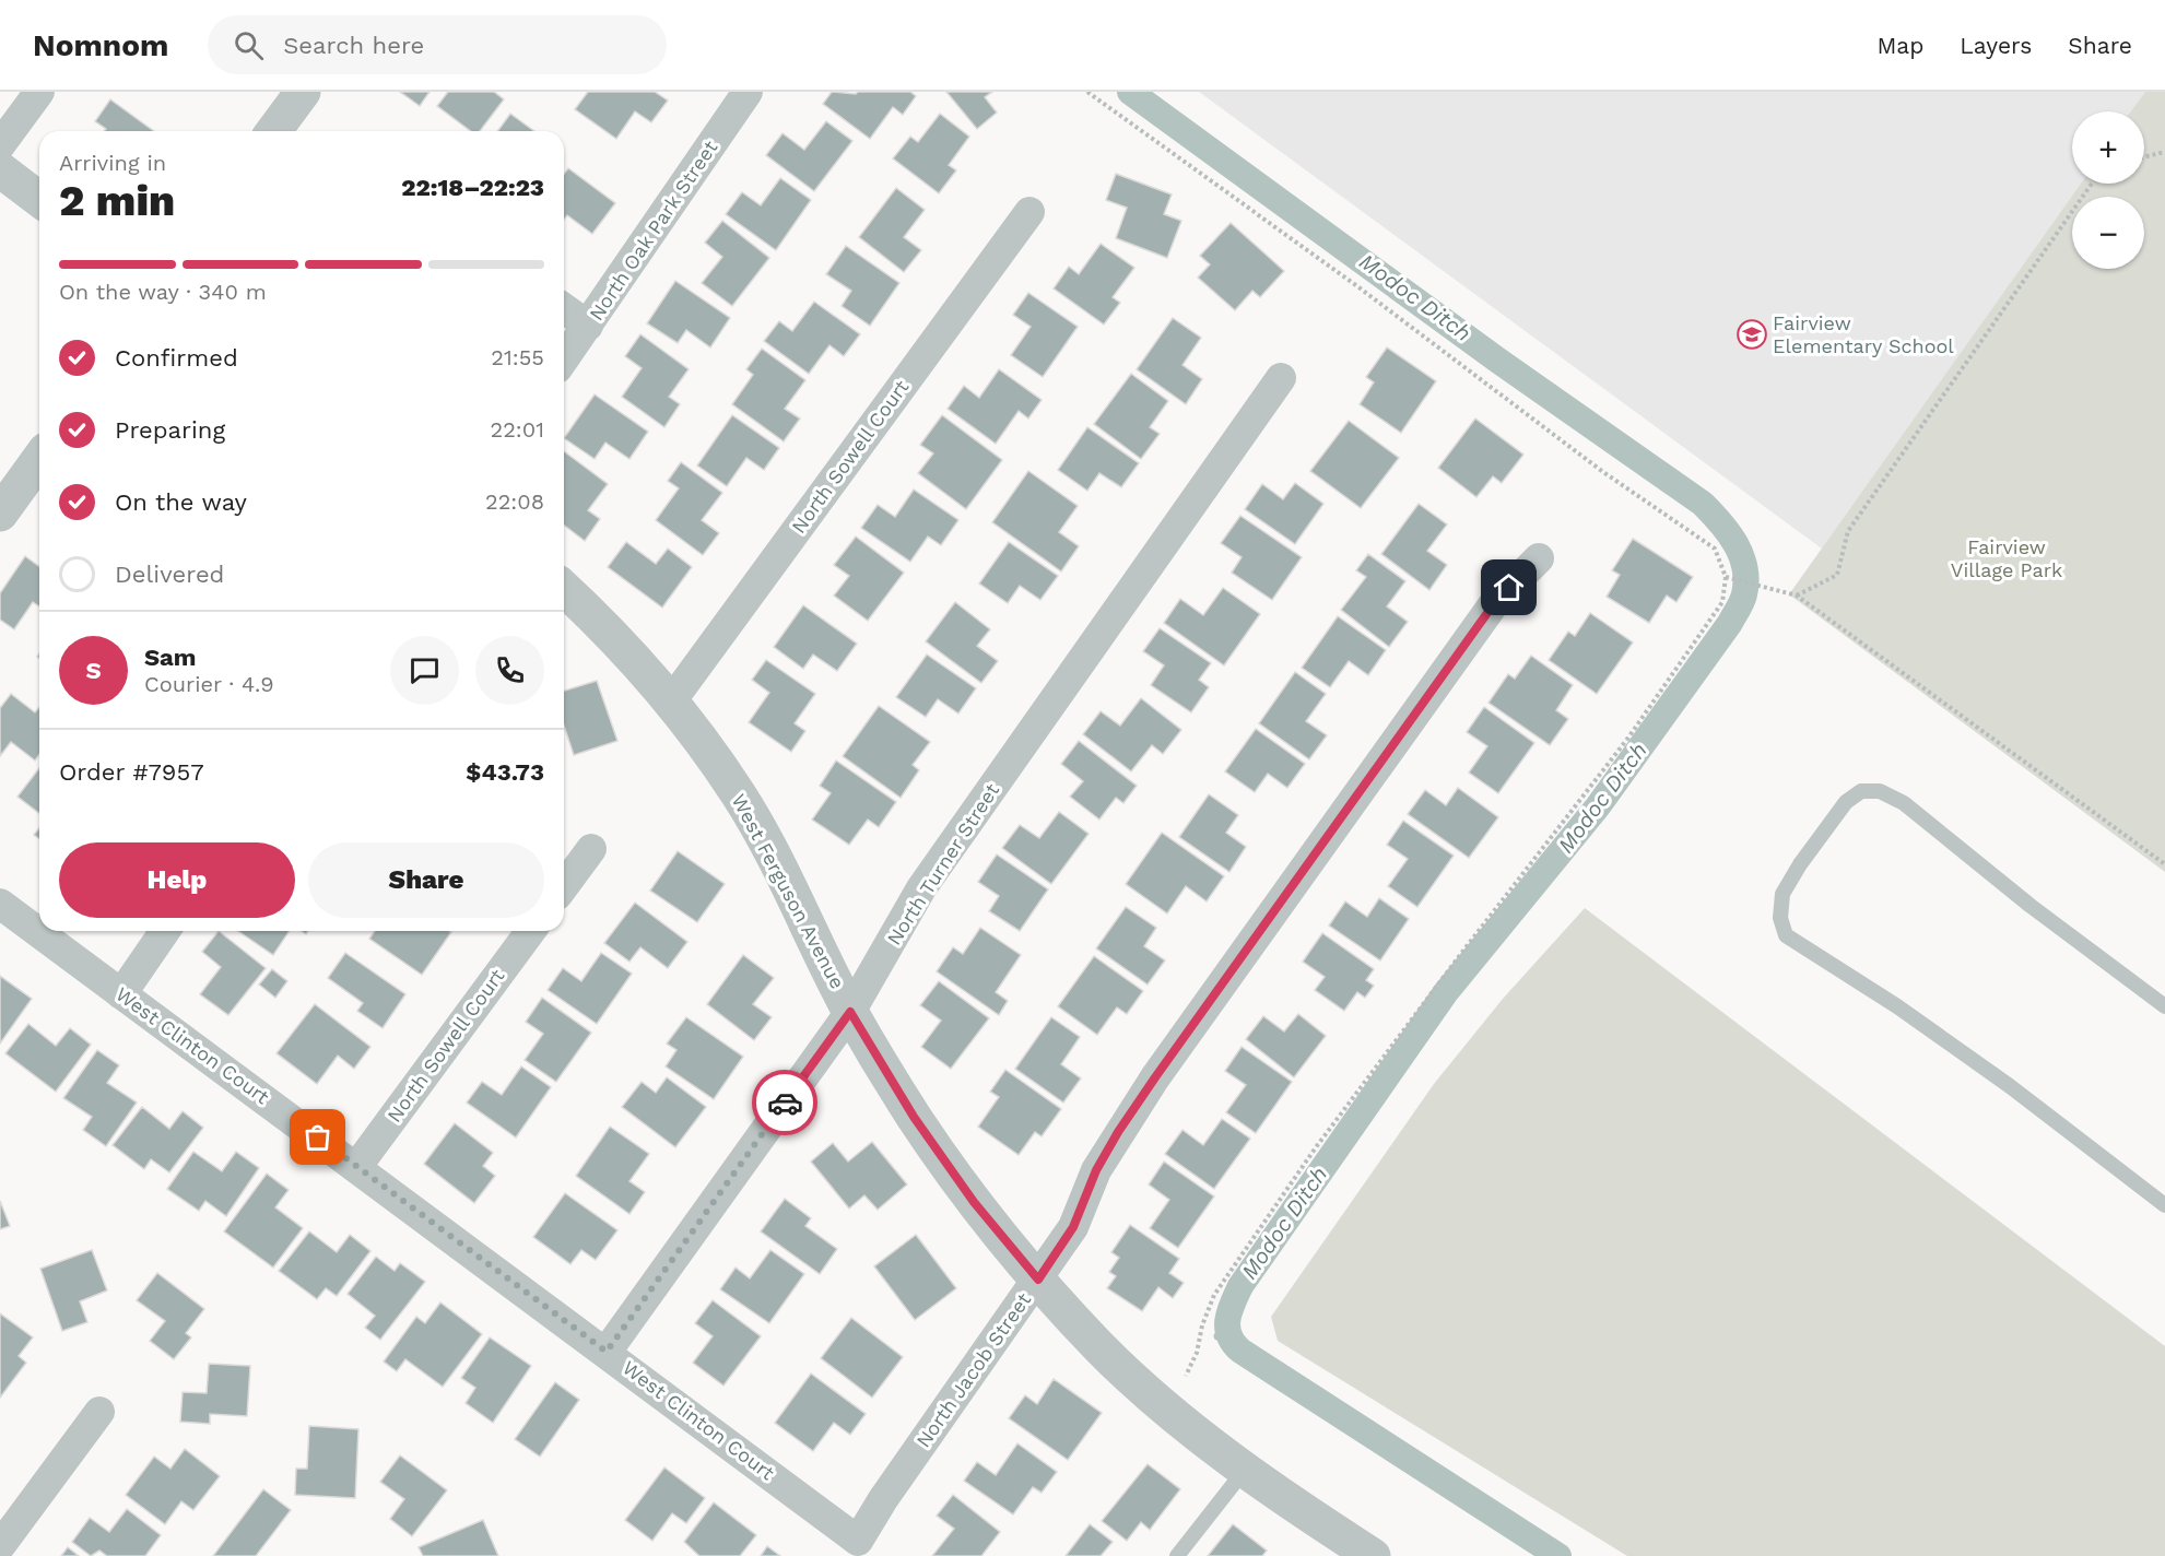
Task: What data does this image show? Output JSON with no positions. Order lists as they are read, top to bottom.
{
  "streets": {
    "street": [
      "North Oak Park Street",
      "North Sowell Court",
      "North Turner Street",
      "West Ferguson Avenue",
      "West Clinton Court",
      "North Jacob Street"
    ]
  },
  "crossings": [
    ["North Sowell Court", "West Ferguson Avenue"],
    ["North Sowell Court", "West Clinton Court"],
    ["North Turner Street", "West Ferguson Avenue"],
    ["North Turner Street", "West Clinton Court"],
    ["West Ferguson Avenue", "North Jacob Street"],
    ["West Clinton Court", "North Jacob Street"]
  ],
  "water": ["Modoc Ditch"],
  "parks": ["Fairview Village Park"],
  "places": {
    "school or university": ["Fairview Elementary School"]
  },
  "page": {
    "header": "Nomnom",
    "search": "Search here",
    "nav": ["Map", "Layers", "Share"],
    "map_buttons": ["+", "−"],
    "heading": ["2 min", "Arriving in", "22:18–22:23"],
    "panel": [
      "Sam",
      "Courier · 4.9",
      "Order #7957",
      "$43.73"
    ],
    "bar": "On the way · 340 m",
    "list": [
      ["Confirmed", "21:55"],
      ["Preparing", "22:01"],
      ["On the way", "22:08"],
      "Delivered"
    ],
    "round": "S",
    "buttons": ["Help", "Share"]
  }
}
